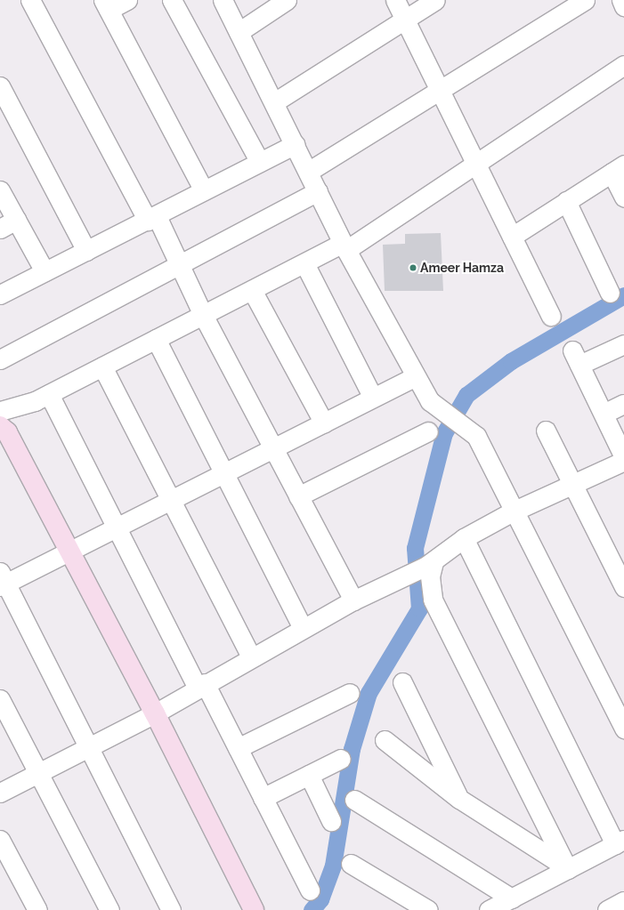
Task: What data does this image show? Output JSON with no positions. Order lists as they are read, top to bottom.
{
  "places": ["Ameer Hamza"]
}
